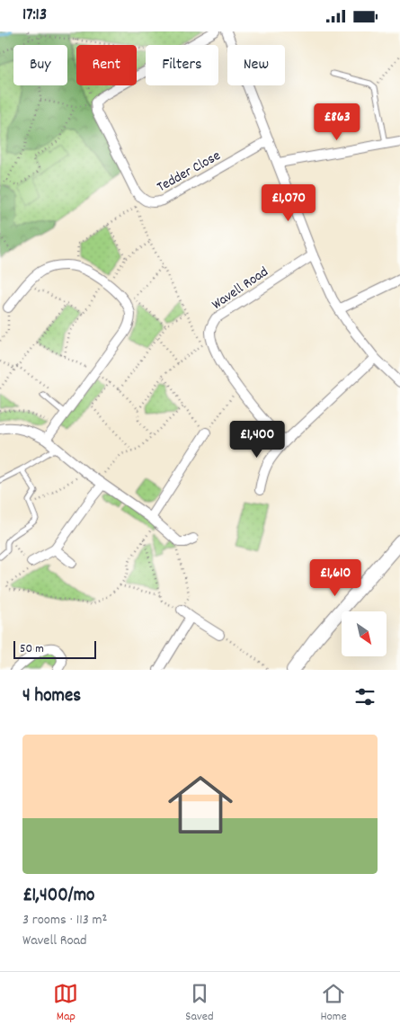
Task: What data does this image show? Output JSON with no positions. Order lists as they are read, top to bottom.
{
  "streets": {
    "street": ["Tedder Close", "Wavell Road"]
  },
  "scale_bar": "50 m",
  "north": "bottom right",
  "page": {
    "status": "17:13",
    "chip": [
      "Buy",
      "Rent",
      "Filters",
      "New"
    ],
    "price": [
      "£863",
      "£1,070",
      "£1,400",
      "£1,610"
    ],
    "scale": "50 m",
    "heading": "4 homes",
    "list": [
      {
        "name": "£1,400/mo",
        "note": "3 rooms · 113 m² · Wavell Road"
      }
    ],
    "tabs": ["Map", "Saved", "Home"]
  }
}
